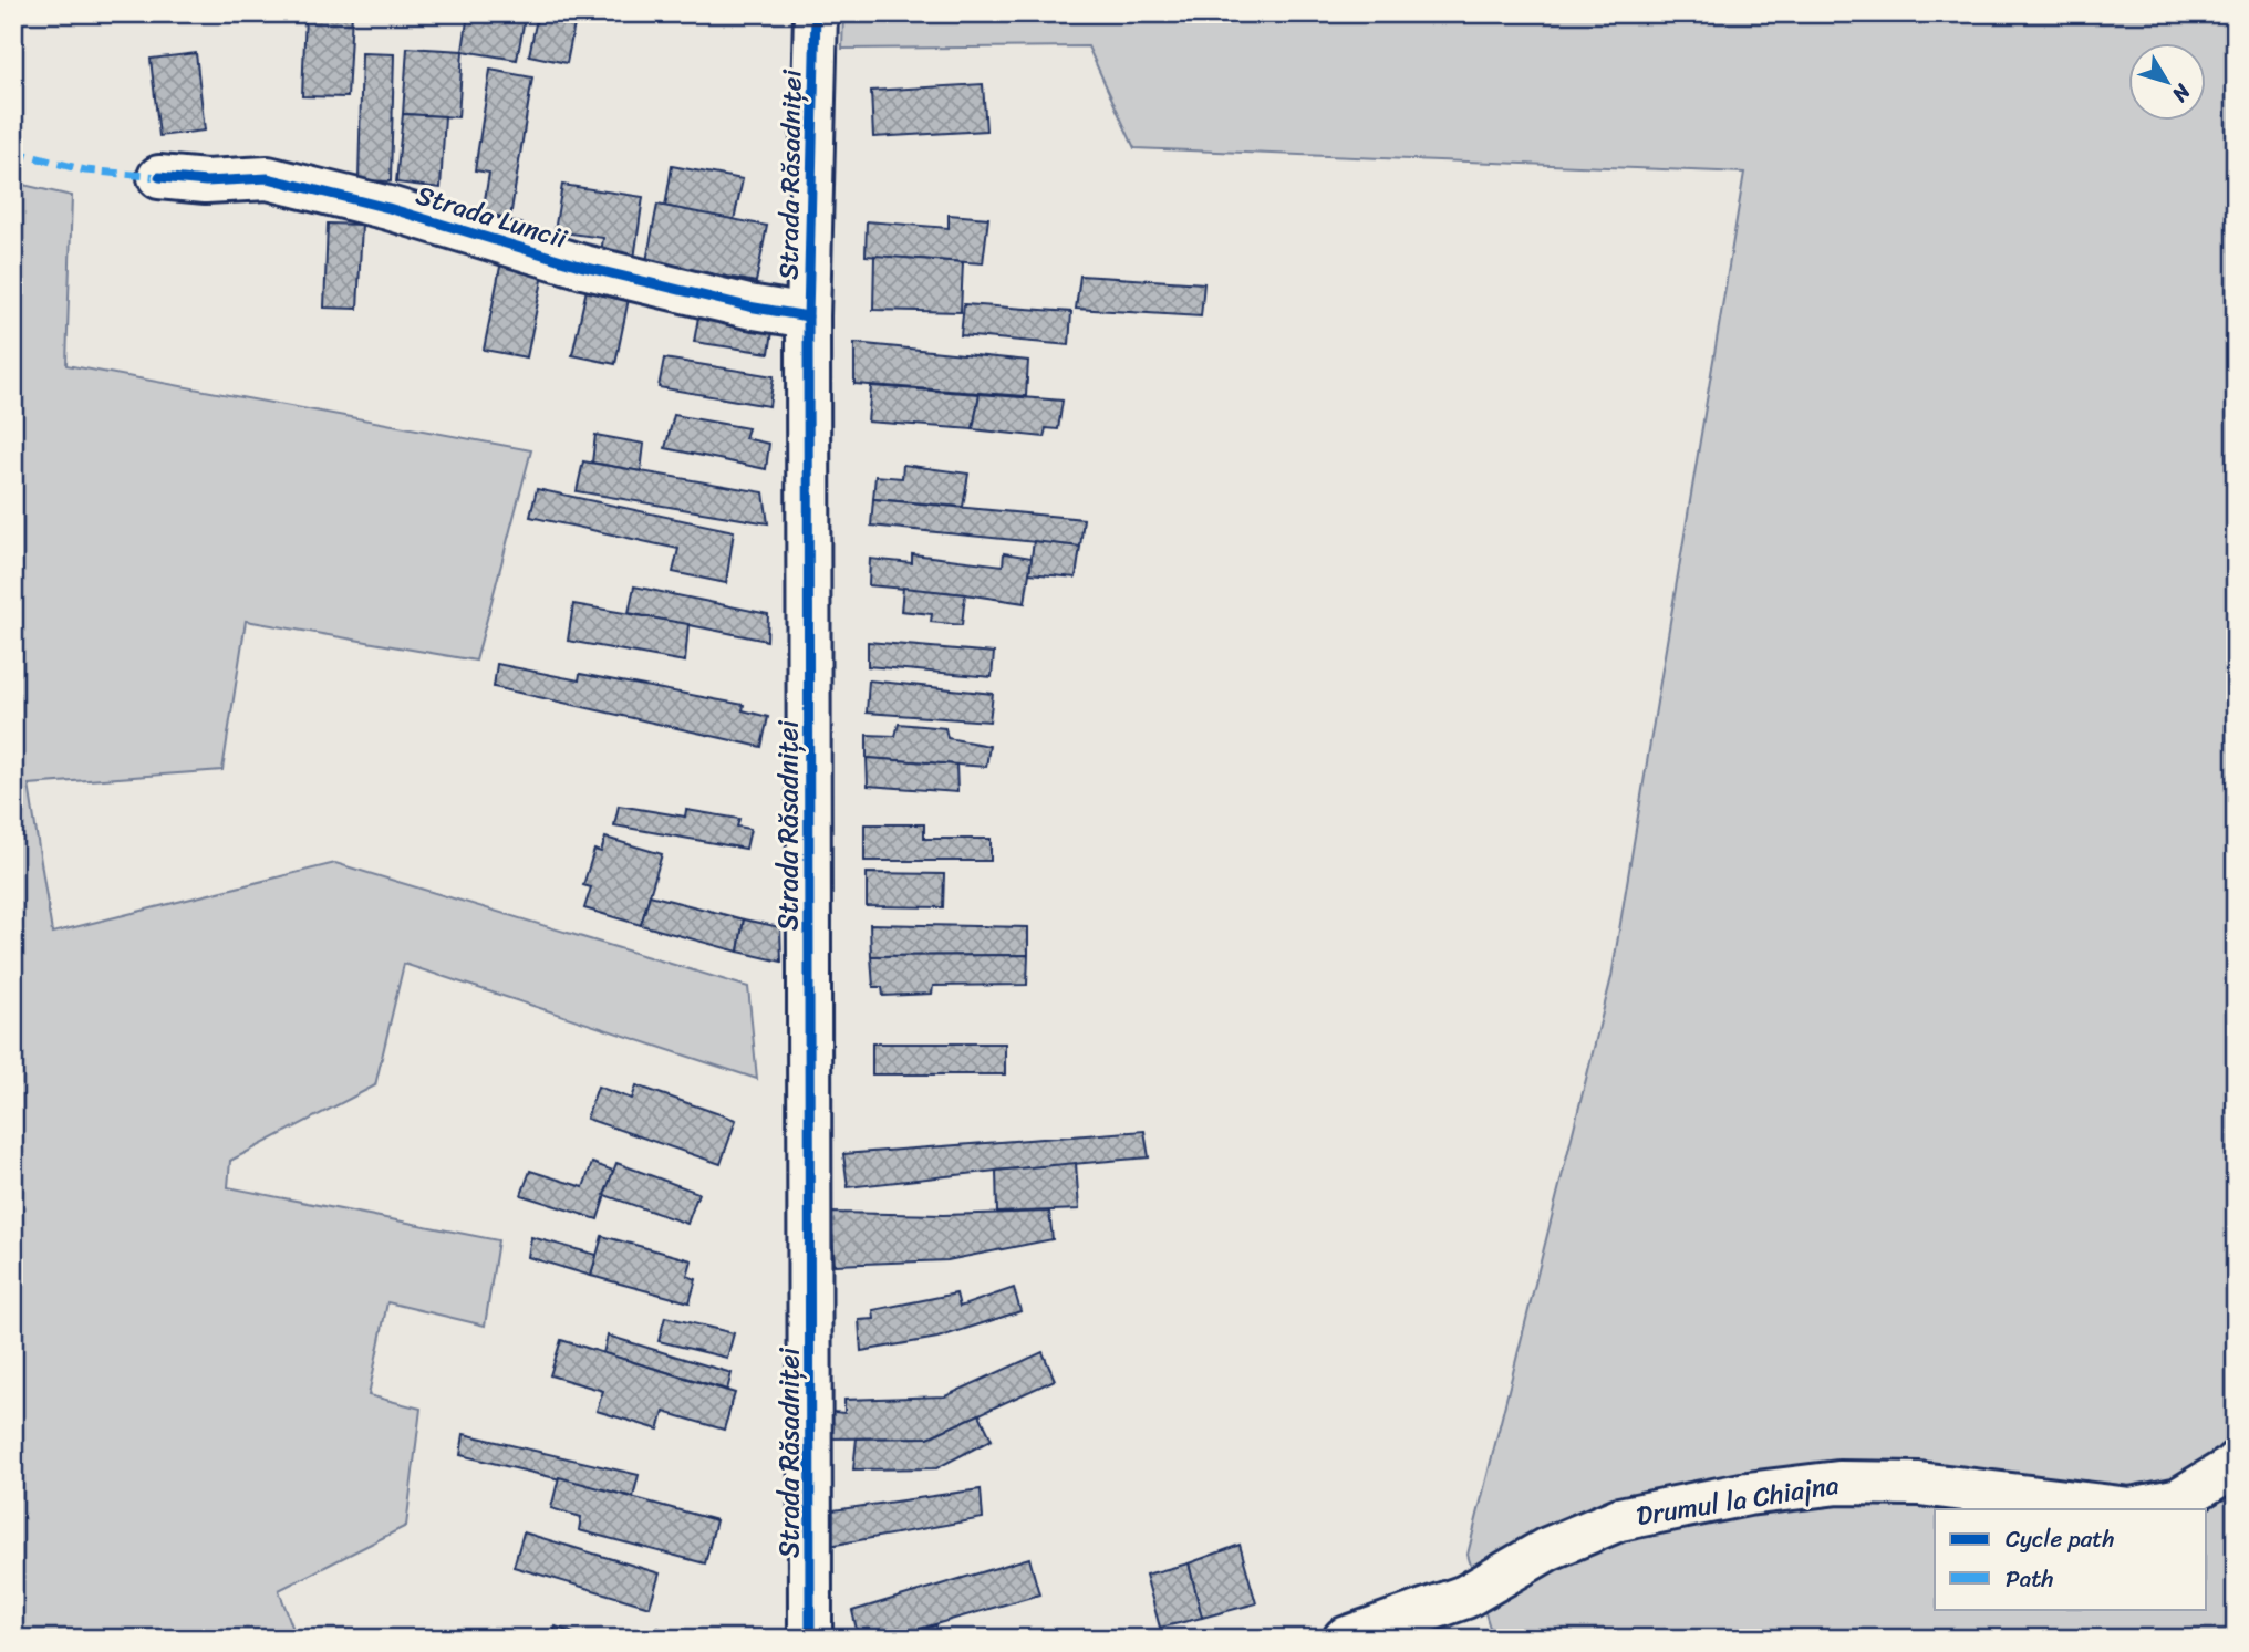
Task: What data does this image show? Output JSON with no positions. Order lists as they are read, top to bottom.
{
  "streets": {
    "street": ["Strada Răsadniței", "Strada Luncii", "Drumul la Chiajna"]
  },
  "crossings": [
    ["Strada Răsadniței", "Strada Luncii"]
  ],
  "legend": ["Cycle path", "Path"],
  "north": "bottom right"
}
